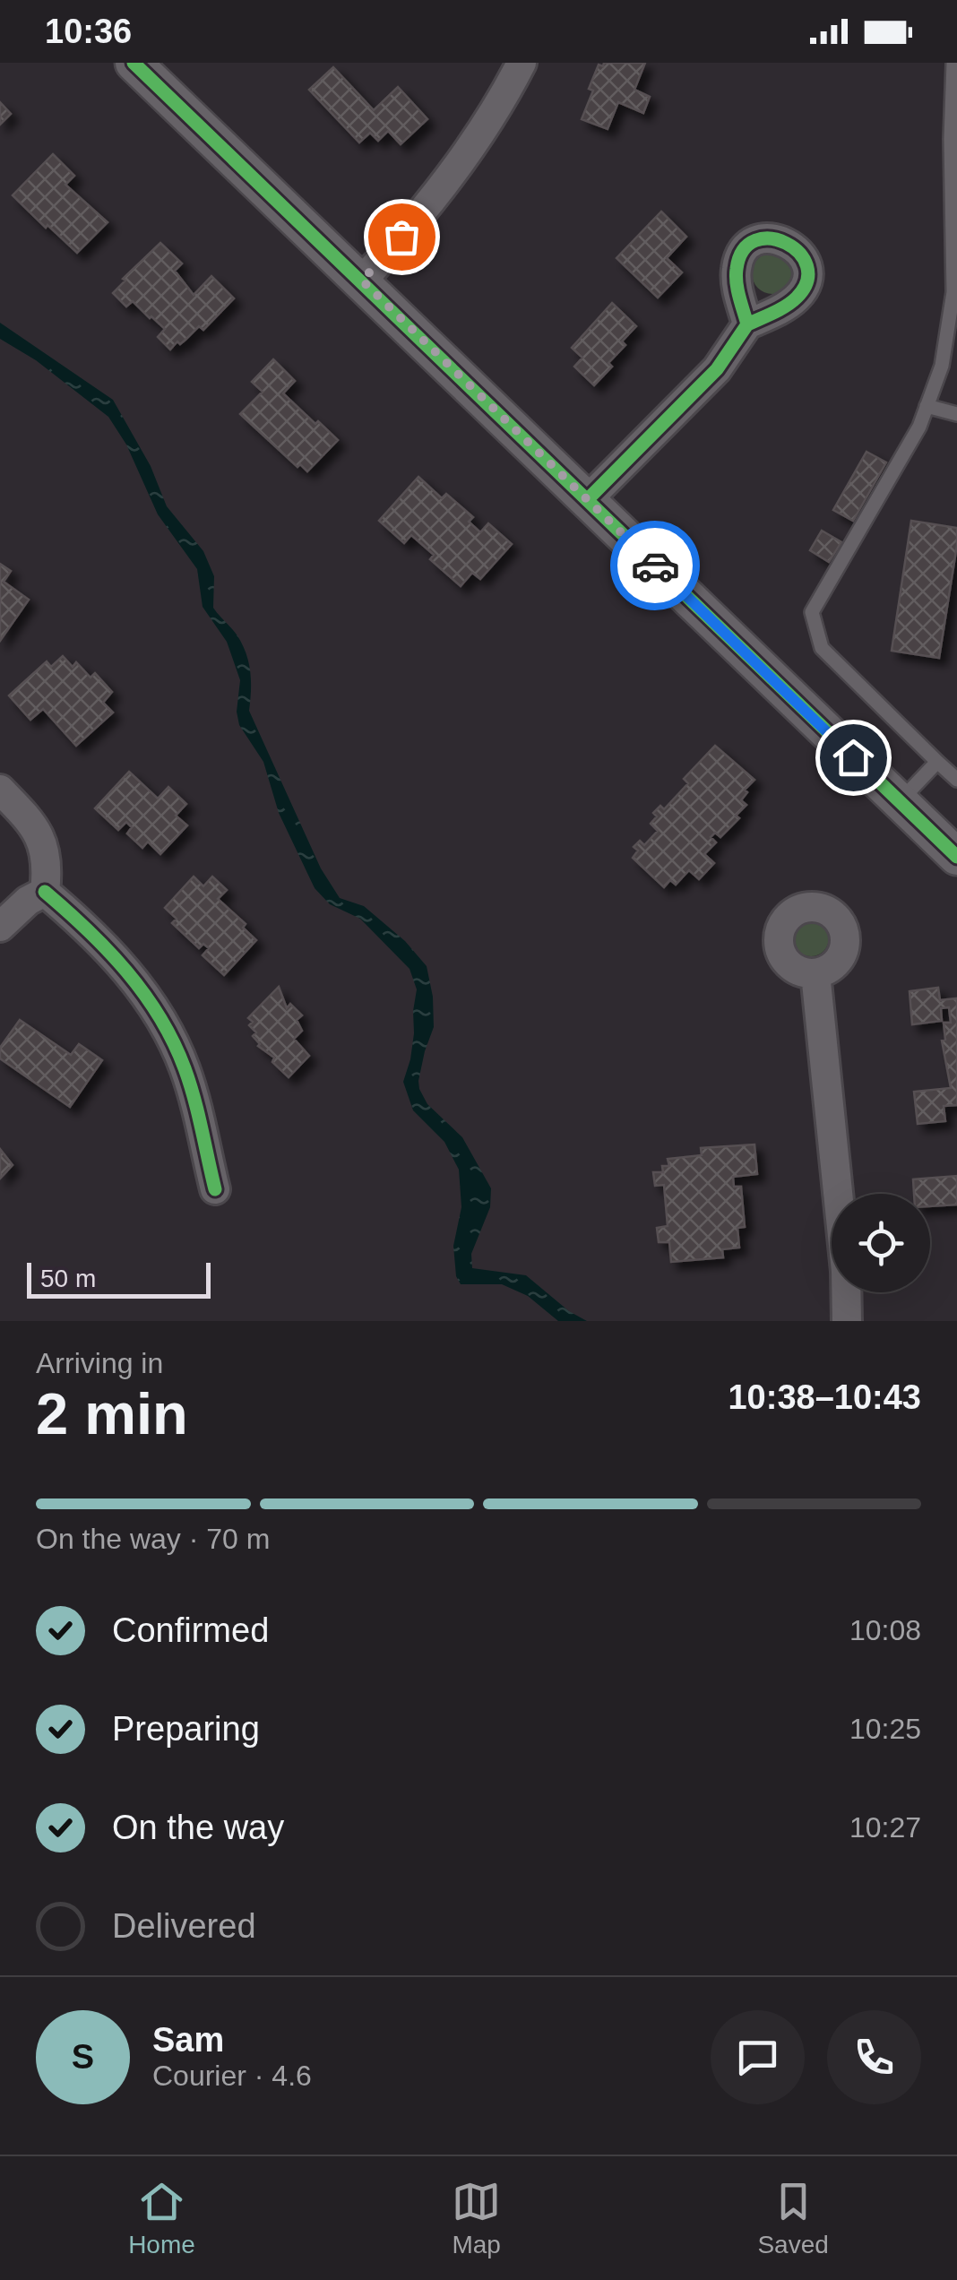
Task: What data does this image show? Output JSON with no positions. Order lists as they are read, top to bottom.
{
  "scale_bar": "50 m",
  "page": {
    "status": "10:36",
    "scale": "50 m",
    "heading": ["2 min", "Arriving in", "10:38–10:43"],
    "panel": ["Sam", "Courier · 4.6"],
    "bar": "On the way · 70 m",
    "list": [
      ["Confirmed", "10:08"],
      ["Preparing", "10:25"],
      ["On the way", "10:27"],
      "Delivered"
    ],
    "round": "S",
    "tabs": ["Home", "Map", "Saved"]
  }
}
